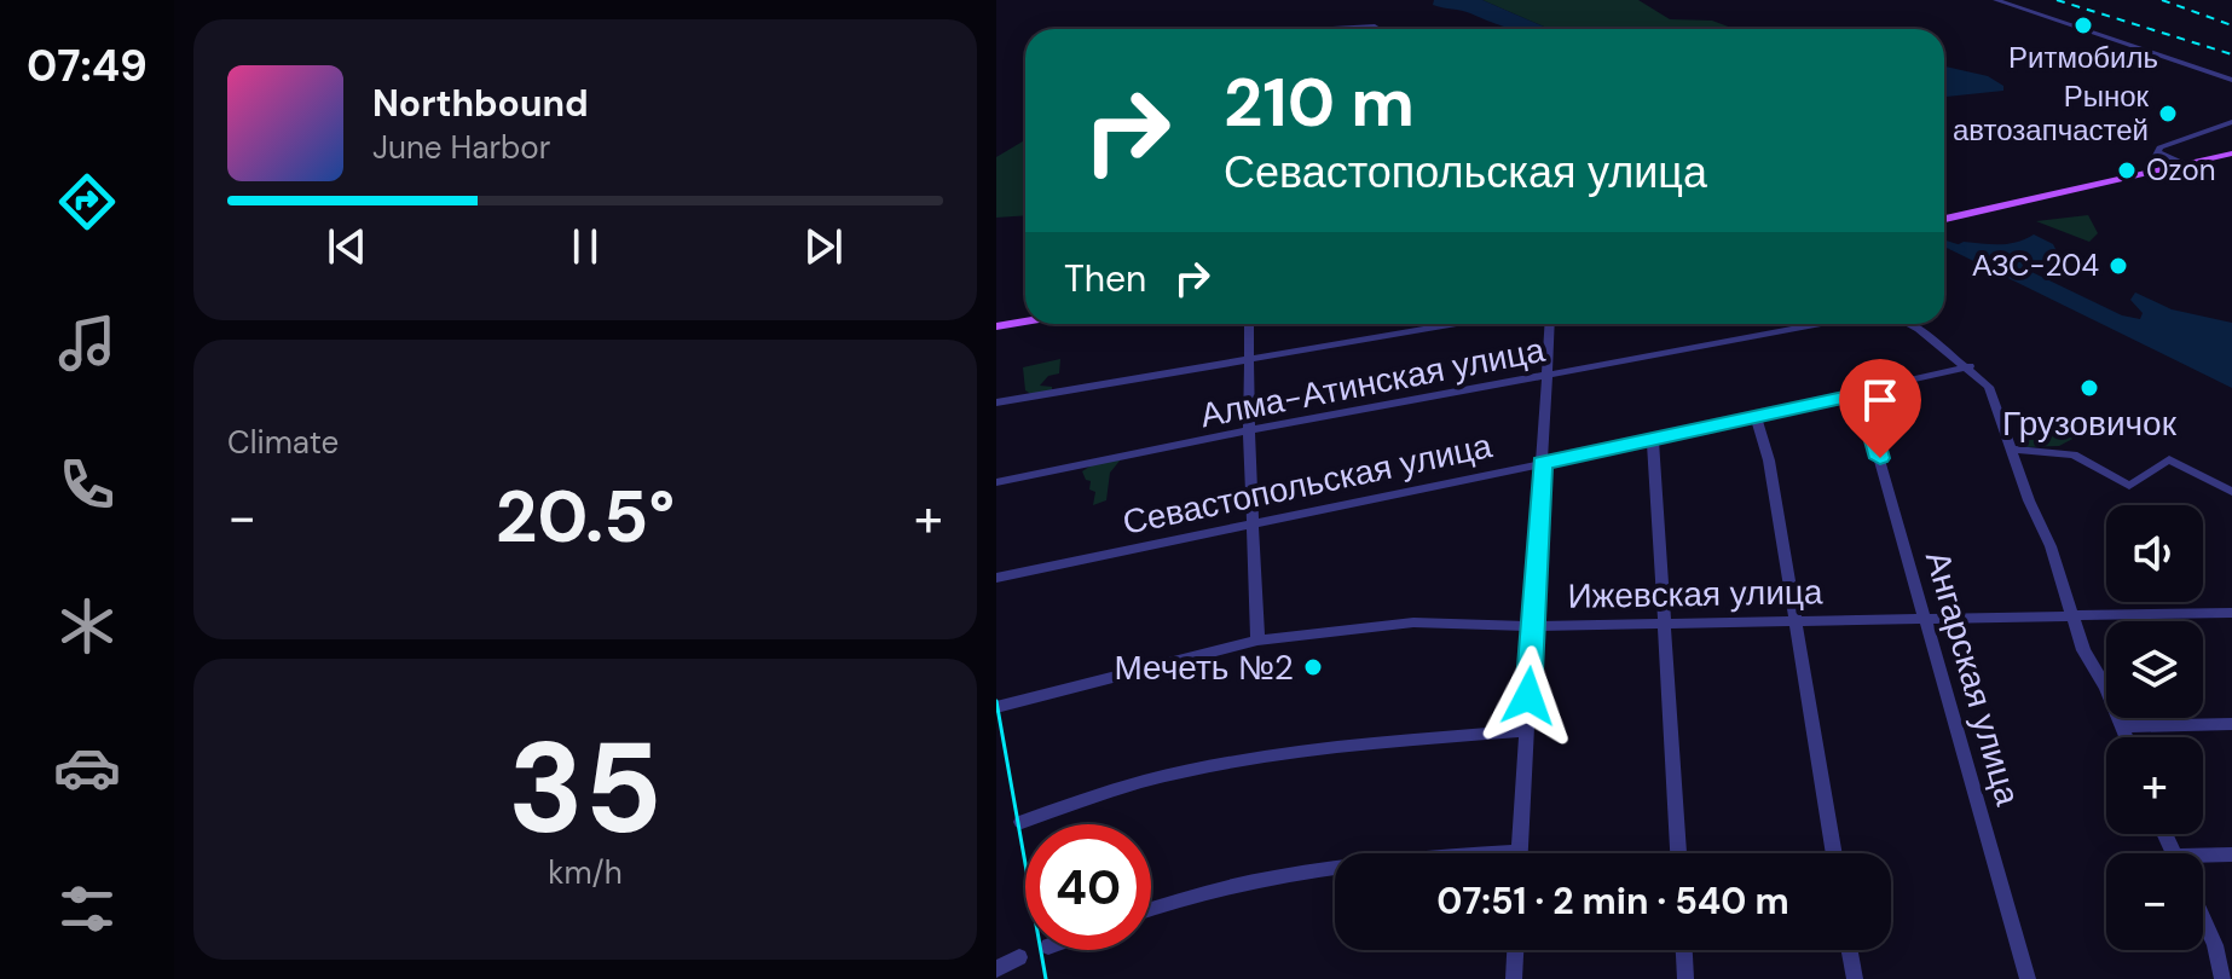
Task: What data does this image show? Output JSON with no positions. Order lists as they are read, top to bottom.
{
  "streets": {
    "street": [
      "Алма-Атинская улица",
      "Севастопольская улица",
      "Ижевская улица",
      "Ангарская улица"
    ]
  },
  "crossings": [
    ["Севастопольская улица", "Ангарская улица"],
    ["Ижевская улица", "Ангарская улица"]
  ],
  "places": [
    "Ритмобиль",
    "Рынок автозапчастей",
    "Ozon",
    "АЗС-204",
    "Грузовичок",
    "Мечеть №2"
  ],
  "page": {
    "tabs": "07:49",
    "turn": ["210 m", "Севастопольская улица"],
    "song": ["Northbound", "June Harbor"],
    "then": "Then",
    "tile": [
      "Climate",
      ["35", "km/h"]
    ],
    "heat": ["−", "20.5°", "+"],
    "map_buttons": ["+", "−"],
    "limit": "40",
    "trip": "07:51 · 2 min · 540 m"
  }
}
